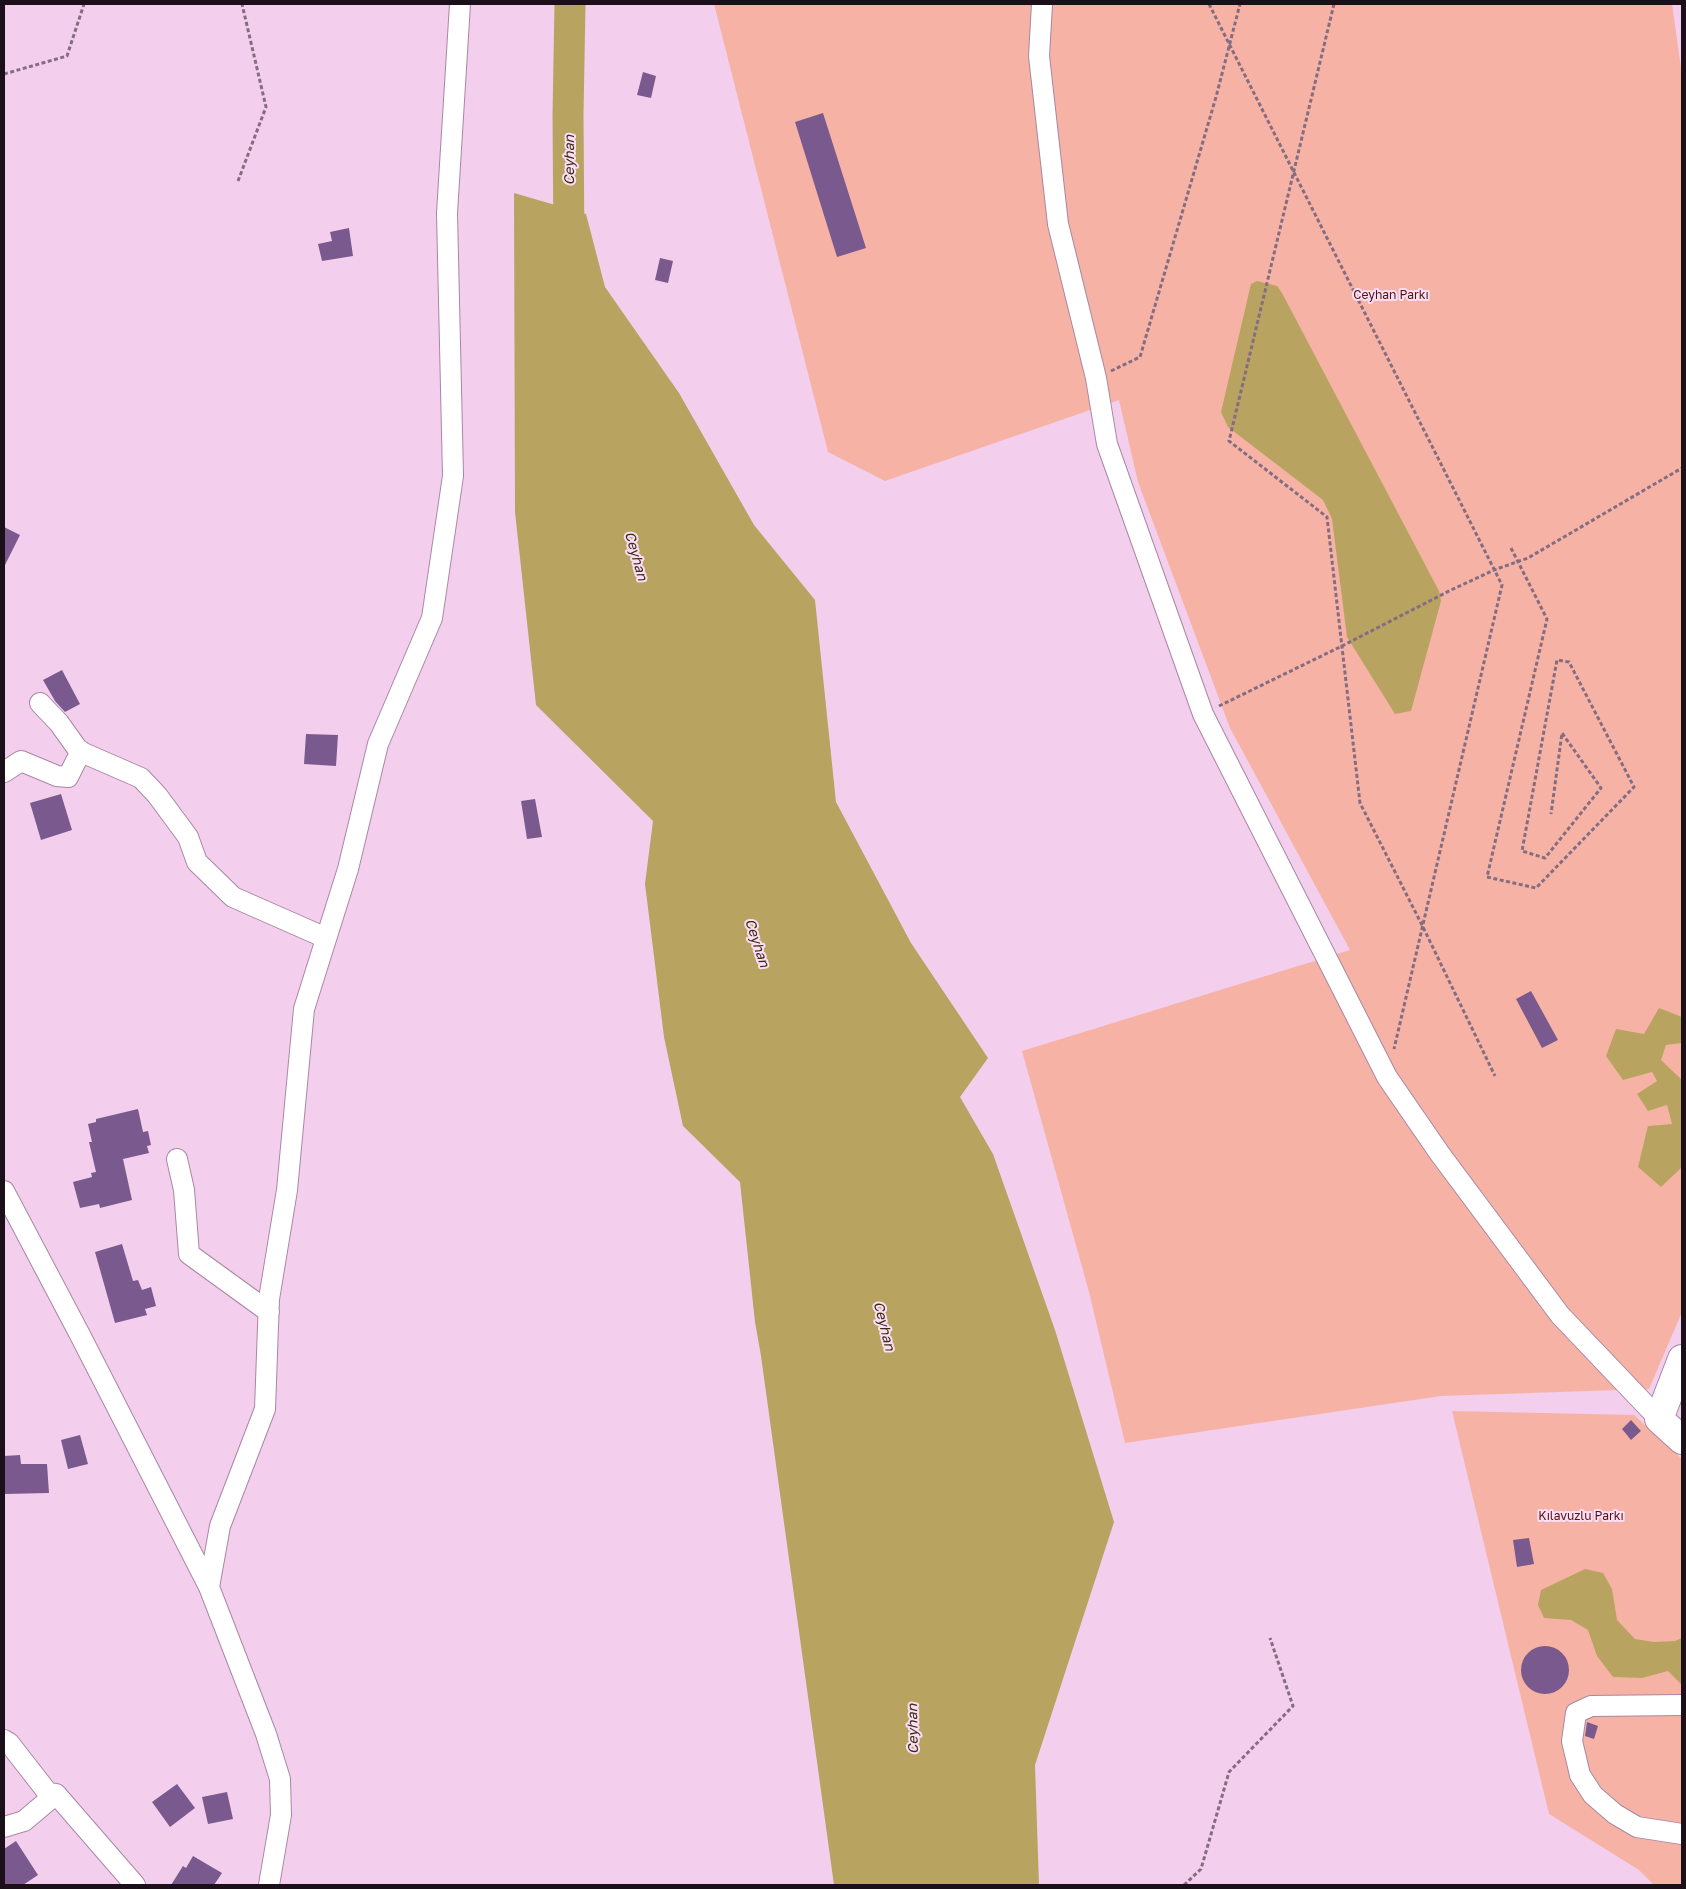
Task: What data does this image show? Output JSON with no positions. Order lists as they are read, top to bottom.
{
  "water": ["Ceyhan"],
  "parks": ["Ceyhan Parkı", "Kılavuzlu Parkı"]
}
